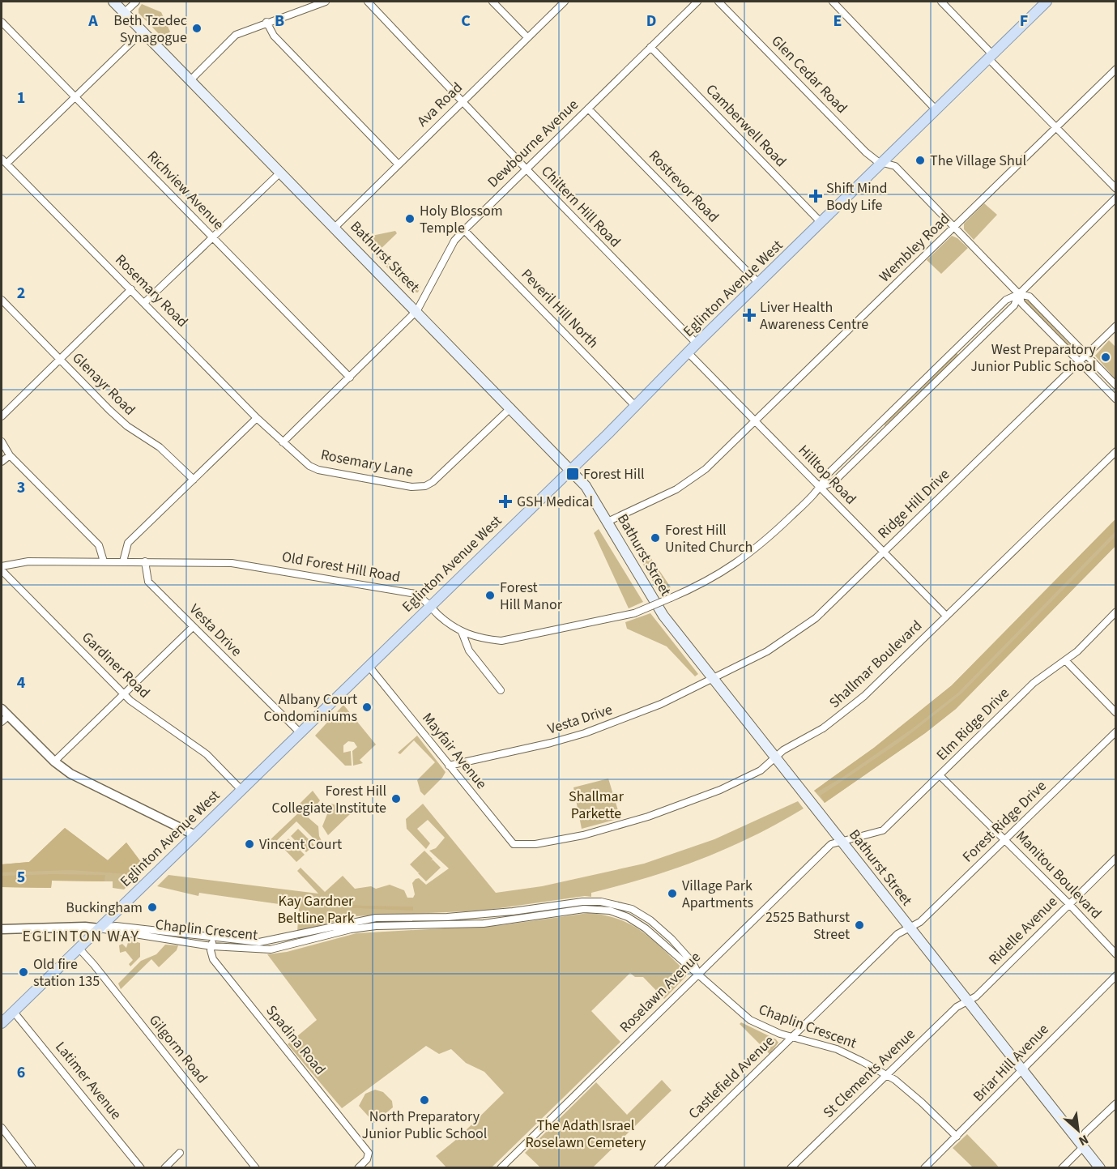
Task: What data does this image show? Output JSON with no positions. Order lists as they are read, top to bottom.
{
  "streets": {
    "main road": ["Bathurst Street", "Eglinton Avenue West"],
    "street": [
      "Glen Cedar Road",
      "Ava Road",
      "Camberwell Road",
      "Dewbourne Avenue",
      "Rostrevor Road",
      "Richview Avenue",
      "Chiltern Hill Road",
      "Wembley Road",
      "Rosemary Road",
      "Peveril Hill North",
      "Glenayr Road",
      "Rosemary Lane",
      "Hilltop Road",
      "Ridge Hill Drive",
      "Old Forest Hill Road",
      "Vesta Drive",
      "Shallmar Boulevard",
      "Gardiner Road",
      "Elm Ridge Drive",
      "Mayfair Avenue",
      "Forest Ridge Drive",
      "Manitou Boulevard",
      "Chaplin Crescent",
      "Ridelle Avenue",
      "Roselawn Avenue",
      "Spadina Road",
      "Gilgorm Road",
      "Briar Hill Avenue",
      "St Clements Avenue",
      "Castlefield Avenue",
      "Latimer Avenue"
    ]
  },
  "crossings": [
    ["Glen Cedar Road", "Wembley Road"],
    ["Glen Cedar Road", "Eglinton Avenue West"],
    ["Glen Cedar Road", "Old Forest Hill Road"],
    ["Ava Road", "Chiltern Hill Road"],
    ["Ava Road", "Bathurst Street"],
    ["Camberwell Road", "Dewbourne Avenue"],
    ["Camberwell Road", "Eglinton Avenue West"],
    ["Dewbourne Avenue", "Rostrevor Road"],
    ["Dewbourne Avenue", "Richview Avenue"],
    ["Dewbourne Avenue", "Chiltern Hill Road"],
    ["Dewbourne Avenue", "Bathurst Street"],
    ["Dewbourne Avenue", "Rosemary Road"],
    ["Dewbourne Avenue", "Peveril Hill North"],
    ["Dewbourne Avenue", "Rosemary Lane"],
    ["Rostrevor Road", "Eglinton Avenue West"],
    ["Chiltern Hill Road", "Eglinton Avenue West"],
    ["Wembley Road", "Bathurst Street"],
    ["Wembley Road", "Hilltop Road"],
    ["Bathurst Street", "Eglinton Avenue West"],
    ["Bathurst Street", "Rosemary Lane"],
    ["Bathurst Street", "Ridge Hill Drive"],
    ["Bathurst Street", "Vesta Drive"],
    ["Bathurst Street", "Shallmar Boulevard"],
    ["Bathurst Street", "Elm Ridge Drive"],
    ["Bathurst Street", "Forest Ridge Drive"],
    ["Bathurst Street", "Ridelle Avenue"],
    ["Bathurst Street", "Roselawn Avenue"],
    ["Bathurst Street", "Briar Hill Avenue"],
    ["Bathurst Street", "St Clements Avenue"],
    ["Bathurst Street", "Castlefield Avenue"],
    ["Eglinton Avenue West", "Peveril Hill North"],
    ["Eglinton Avenue West", "Hilltop Road"],
    ["Eglinton Avenue West", "Old Forest Hill Road"],
    ["Eglinton Avenue West", "Vesta Drive"],
    ["Eglinton Avenue West", "Gardiner Road"],
    ["Eglinton Avenue West", "Mayfair Avenue"],
    ["Eglinton Avenue West", "Chaplin Crescent"],
    ["Eglinton Avenue West", "Gilgorm Road"],
    ["Eglinton Avenue West", "Latimer Avenue"],
    ["Rosemary Road", "Rosemary Lane"],
    ["Hilltop Road", "Ridge Hill Drive"],
    ["Hilltop Road", "Old Forest Hill Road"],
    ["Hilltop Road", "Shallmar Boulevard"],
    ["Ridge Hill Drive", "Vesta Drive"],
    ["Old Forest Hill Road", "Vesta Drive"],
    ["Vesta Drive", "Mayfair Avenue"],
    ["Shallmar Boulevard", "Mayfair Avenue"],
    ["Elm Ridge Drive", "Manitou Boulevard"],
    ["Elm Ridge Drive", "Roselawn Avenue"],
    ["Forest Ridge Drive", "Manitou Boulevard"],
    ["Forest Ridge Drive", "Castlefield Avenue"],
    ["Manitou Boulevard", "Ridelle Avenue"],
    ["Chaplin Crescent", "Roselawn Avenue"],
    ["Chaplin Crescent", "Spadina Road"],
    ["Chaplin Crescent", "Briar Hill Avenue"],
    ["Chaplin Crescent", "St Clements Avenue"],
    ["Chaplin Crescent", "Castlefield Avenue"],
    ["Ridelle Avenue", "St Clements Avenue"]
  ],
  "districts": ["EGLINTON WAY"],
  "parks": ["Shallmar Parkette", "Kay Gardner Beltline Park", "The Adath Israel Roselawn Cemetery"],
  "places": {
    "other": [
      "Beth Tzedec Synagogue",
      "The Village Shul",
      "Holy Blossom Temple",
      "West Preparatory Junior Public School",
      "Forest Hill United Church",
      "Forest Hill Manor",
      "Albany Court Condominiums",
      "Forest Hill Collegiate Institute",
      "Vincent Court",
      "Village Park Apartments",
      "Buckingham",
      "2525 Bathurst Street",
      "Old fire station 135",
      "North Preparatory Junior Public School"
    ],
    "health": ["Shift Mind Body Life", "Liver Health Awareness Centre", "GSH Medical"],
    "transit": ["Forest Hill"]
  },
  "north": "bottom right",
  "grid": {
    "columns": [
      "A",
      "B",
      "C",
      "D",
      "E",
      "F"
    ],
    "rows": [
      "1",
      "2",
      "3",
      "4",
      "5",
      "6"
    ]
  }
}
